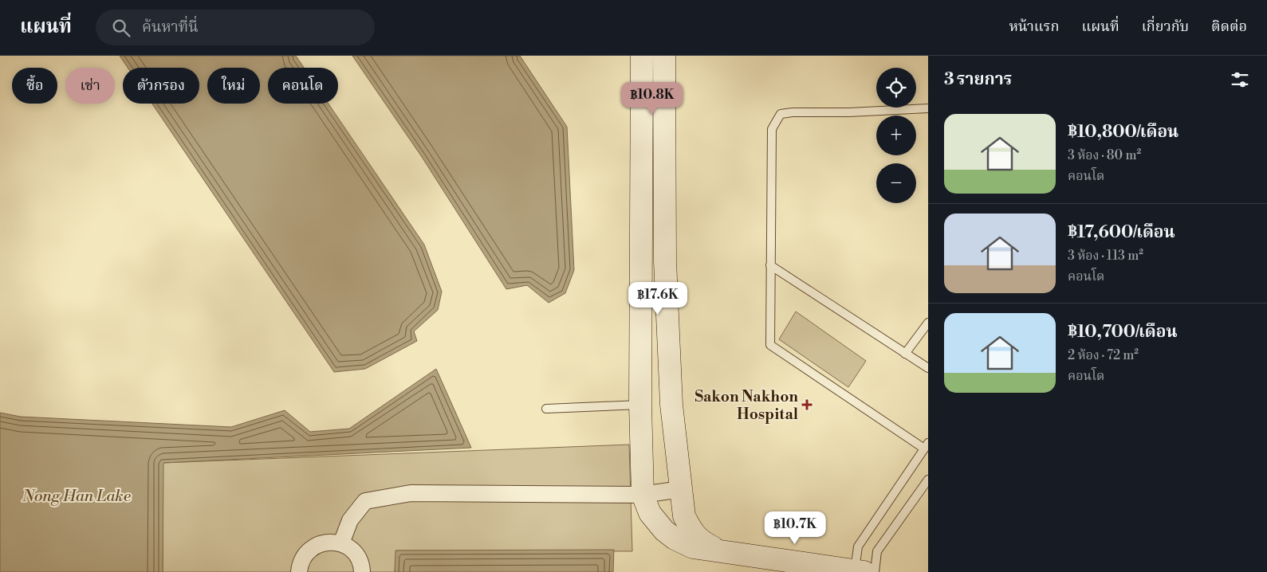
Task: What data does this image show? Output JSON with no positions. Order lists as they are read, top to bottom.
{
  "water": ["Nong Han Lake"],
  "places": {
    "health": ["Sakon Nakhon Hospital"]
  },
  "page": {
    "header": "แผนที่",
    "search": "ค้นหาที่นี่",
    "nav": [
      "หน้าแรก",
      "แผนที่",
      "เกี่ยวกับ",
      "ติดต่อ"
    ],
    "heading": "3 รายการ",
    "map_buttons": ["+", "−"],
    "chip": [
      "ซื้อ",
      "เช่า",
      "ตัวกรอง",
      "ใหม่",
      "คอนโด"
    ],
    "price": ["฿10.8K", "฿17.6K", "฿10.7K"],
    "list": [
      {
        "name": "฿10,800/เดือน",
        "note": "3 ห้อง · 80 m² · คอนโด"
      },
      {
        "name": "฿17,600/เดือน",
        "note": "3 ห้อง · 113 m² · คอนโด"
      },
      {
        "name": "฿10,700/เดือน",
        "note": "2 ห้อง · 72 m² · คอนโด"
      }
    ]
  }
}
